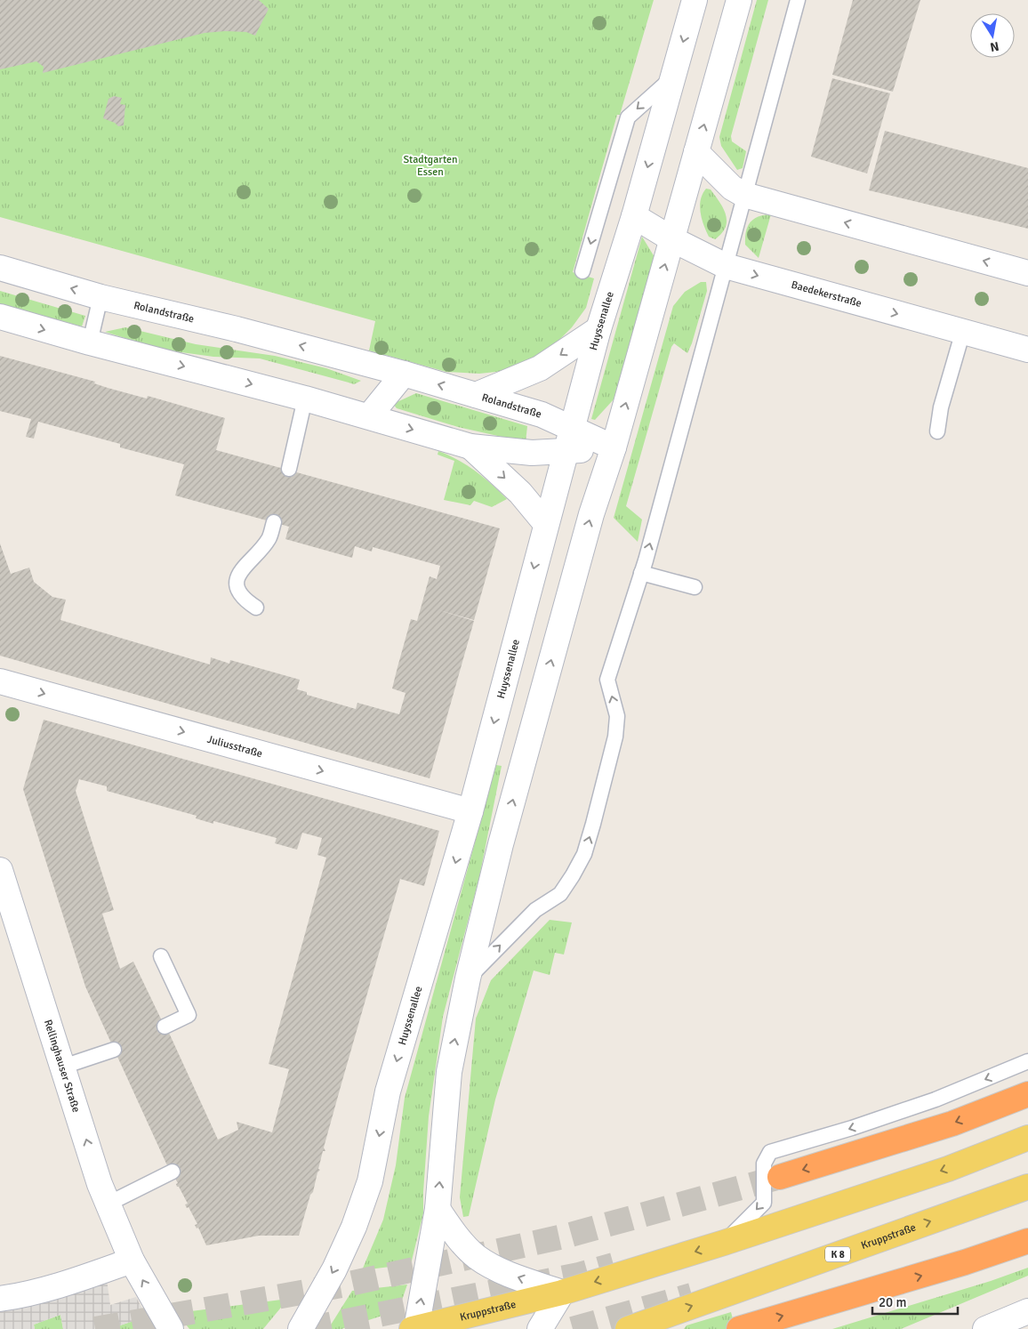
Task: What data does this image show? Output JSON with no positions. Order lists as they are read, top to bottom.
{
  "streets": {
    "main road": ["Kruppstraße", "K 8"],
    "street": [
      "Baedekerstraße",
      "Rolandstraße",
      "Huyssenallee",
      "Juliusstraße",
      "Rellinghauser Straße"
    ]
  },
  "crossings": [
    ["Baedekerstraße", "Huyssenallee"],
    ["Rolandstraße", "Huyssenallee"],
    ["Huyssenallee", "Juliusstraße"]
  ],
  "one_way": ["Juliusstraße", "Rellinghauser Straße"],
  "parks": ["Stadtgarten Essen"],
  "scale_bar": "20 m",
  "north": "bottom"
}
